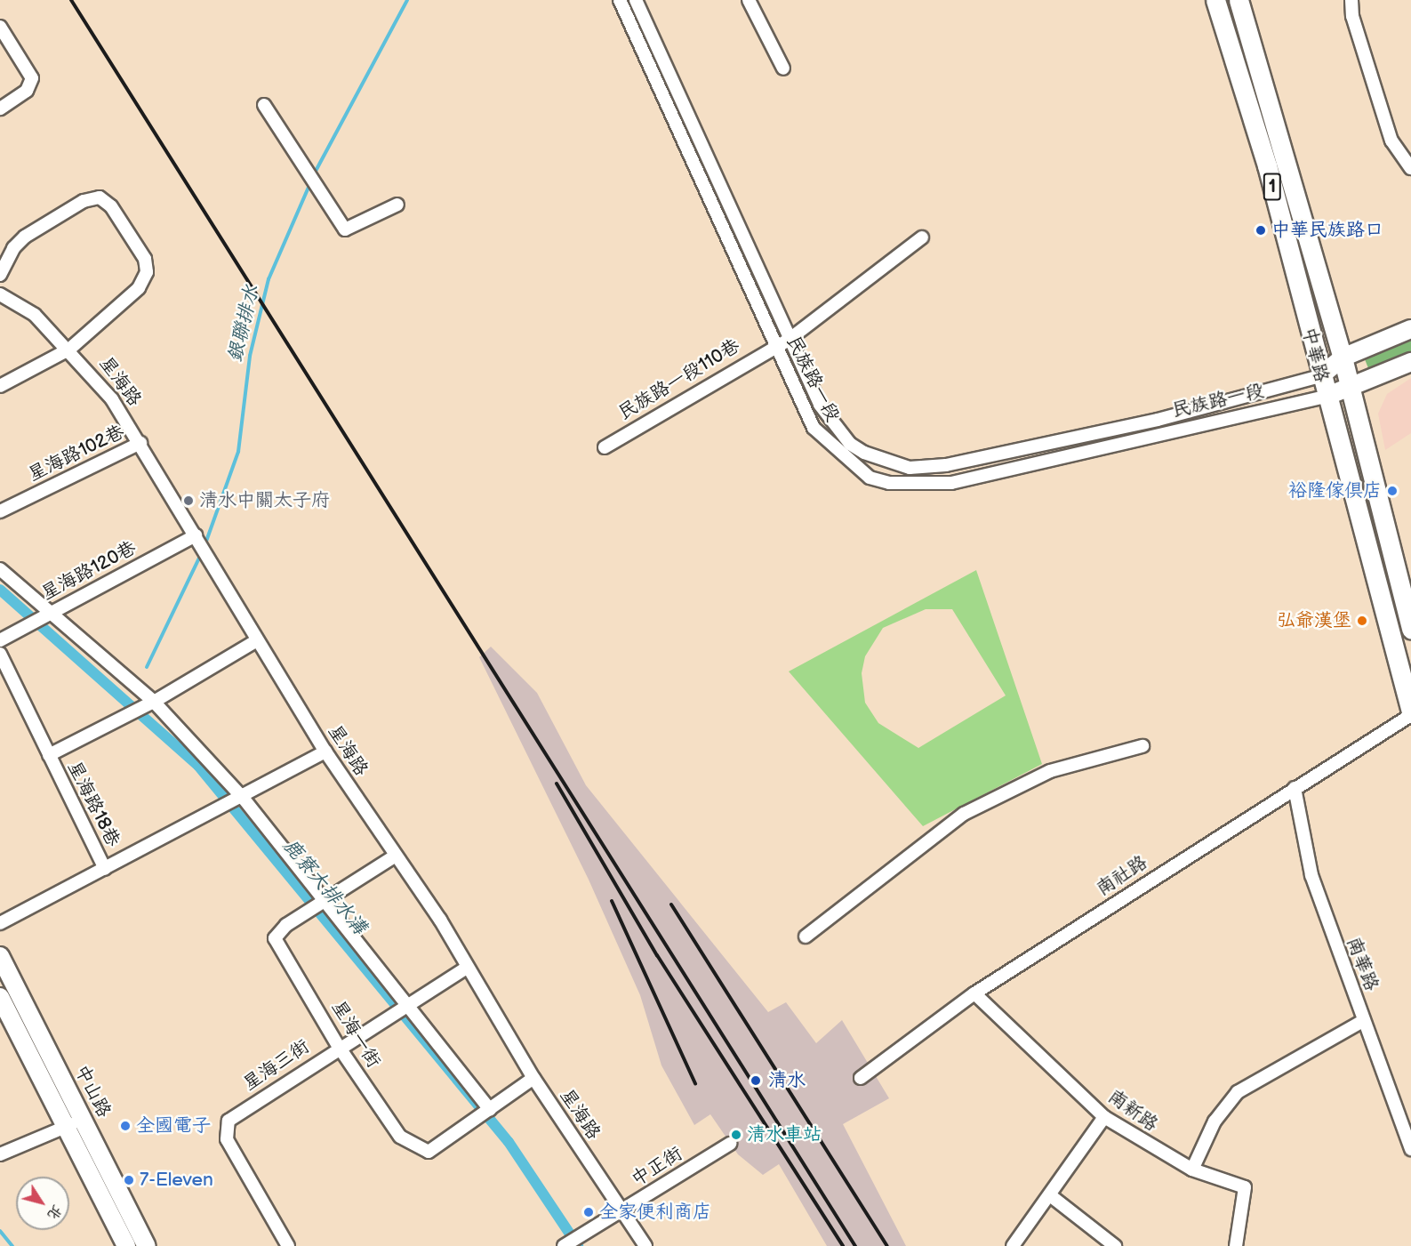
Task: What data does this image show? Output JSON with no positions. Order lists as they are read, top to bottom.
{
  "streets": {
    "main road": ["1", "中華路"],
    "street": [
      "民族路一段",
      "民族路一段110巷",
      "星海路",
      "星海路102巷",
      "星海路120巷",
      "星海路18巷",
      "南社路",
      "南華路",
      "星海一街",
      "星海三街",
      "中山路",
      "南新路",
      "中正街"
    ]
  },
  "crossings": [
    ["中華路", "民族路一段"],
    ["中華路", "南社路"],
    ["民族路一段", "民族路一段110巷"],
    ["星海路", "星海路102巷"],
    ["星海路", "星海路120巷"],
    ["星海路", "星海一街"],
    ["星海路", "星海三街"],
    ["星海路", "中正街"],
    ["南社路", "南華路"],
    ["南社路", "南新路"],
    ["星海一街", "星海三街"]
  ],
  "water": ["銀聯排水", "鹿寮大排水溝"],
  "places": [
    "中華民族路口",
    "裕隆傢俱店",
    "清水中關太子府",
    "弘爺漢堡",
    "清水",
    "全國電子",
    "清水車站",
    "7-Eleven",
    "全家便利商店"
  ],
  "north": "bottom right"
}
